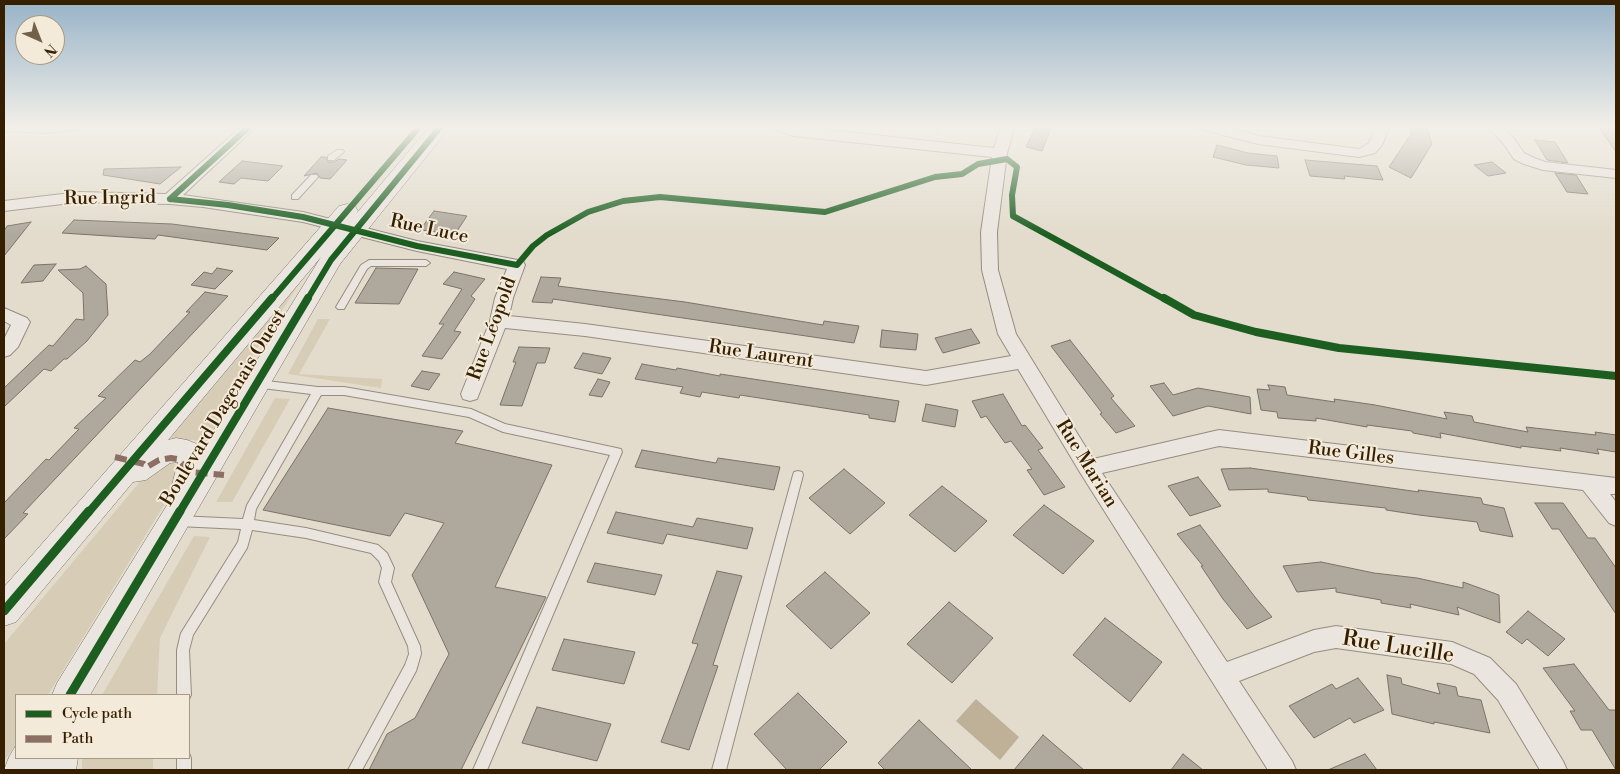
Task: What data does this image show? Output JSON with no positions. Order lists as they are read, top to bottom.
{
  "streets": {
    "main road": ["Boulevard Dagenais Ouest"],
    "street": [
      "Rue Ingrid",
      "Rue Luce",
      "Rue Léopold",
      "Rue Laurent",
      "Rue Gilles",
      "Rue Marian",
      "Rue Lucille"
    ]
  },
  "crossings": [
    ["Rue Ingrid", "Rue Luce"],
    ["Rue Ingrid", "Boulevard Dagenais Ouest"],
    ["Rue Luce", "Rue Léopold"],
    ["Rue Luce", "Boulevard Dagenais Ouest"],
    ["Rue Léopold", "Rue Laurent"],
    ["Rue Laurent", "Rue Marian"],
    ["Rue Gilles", "Rue Marian"],
    ["Rue Marian", "Rue Lucille"]
  ],
  "legend": ["Cycle path", "Path"],
  "north": "bottom right"
}
